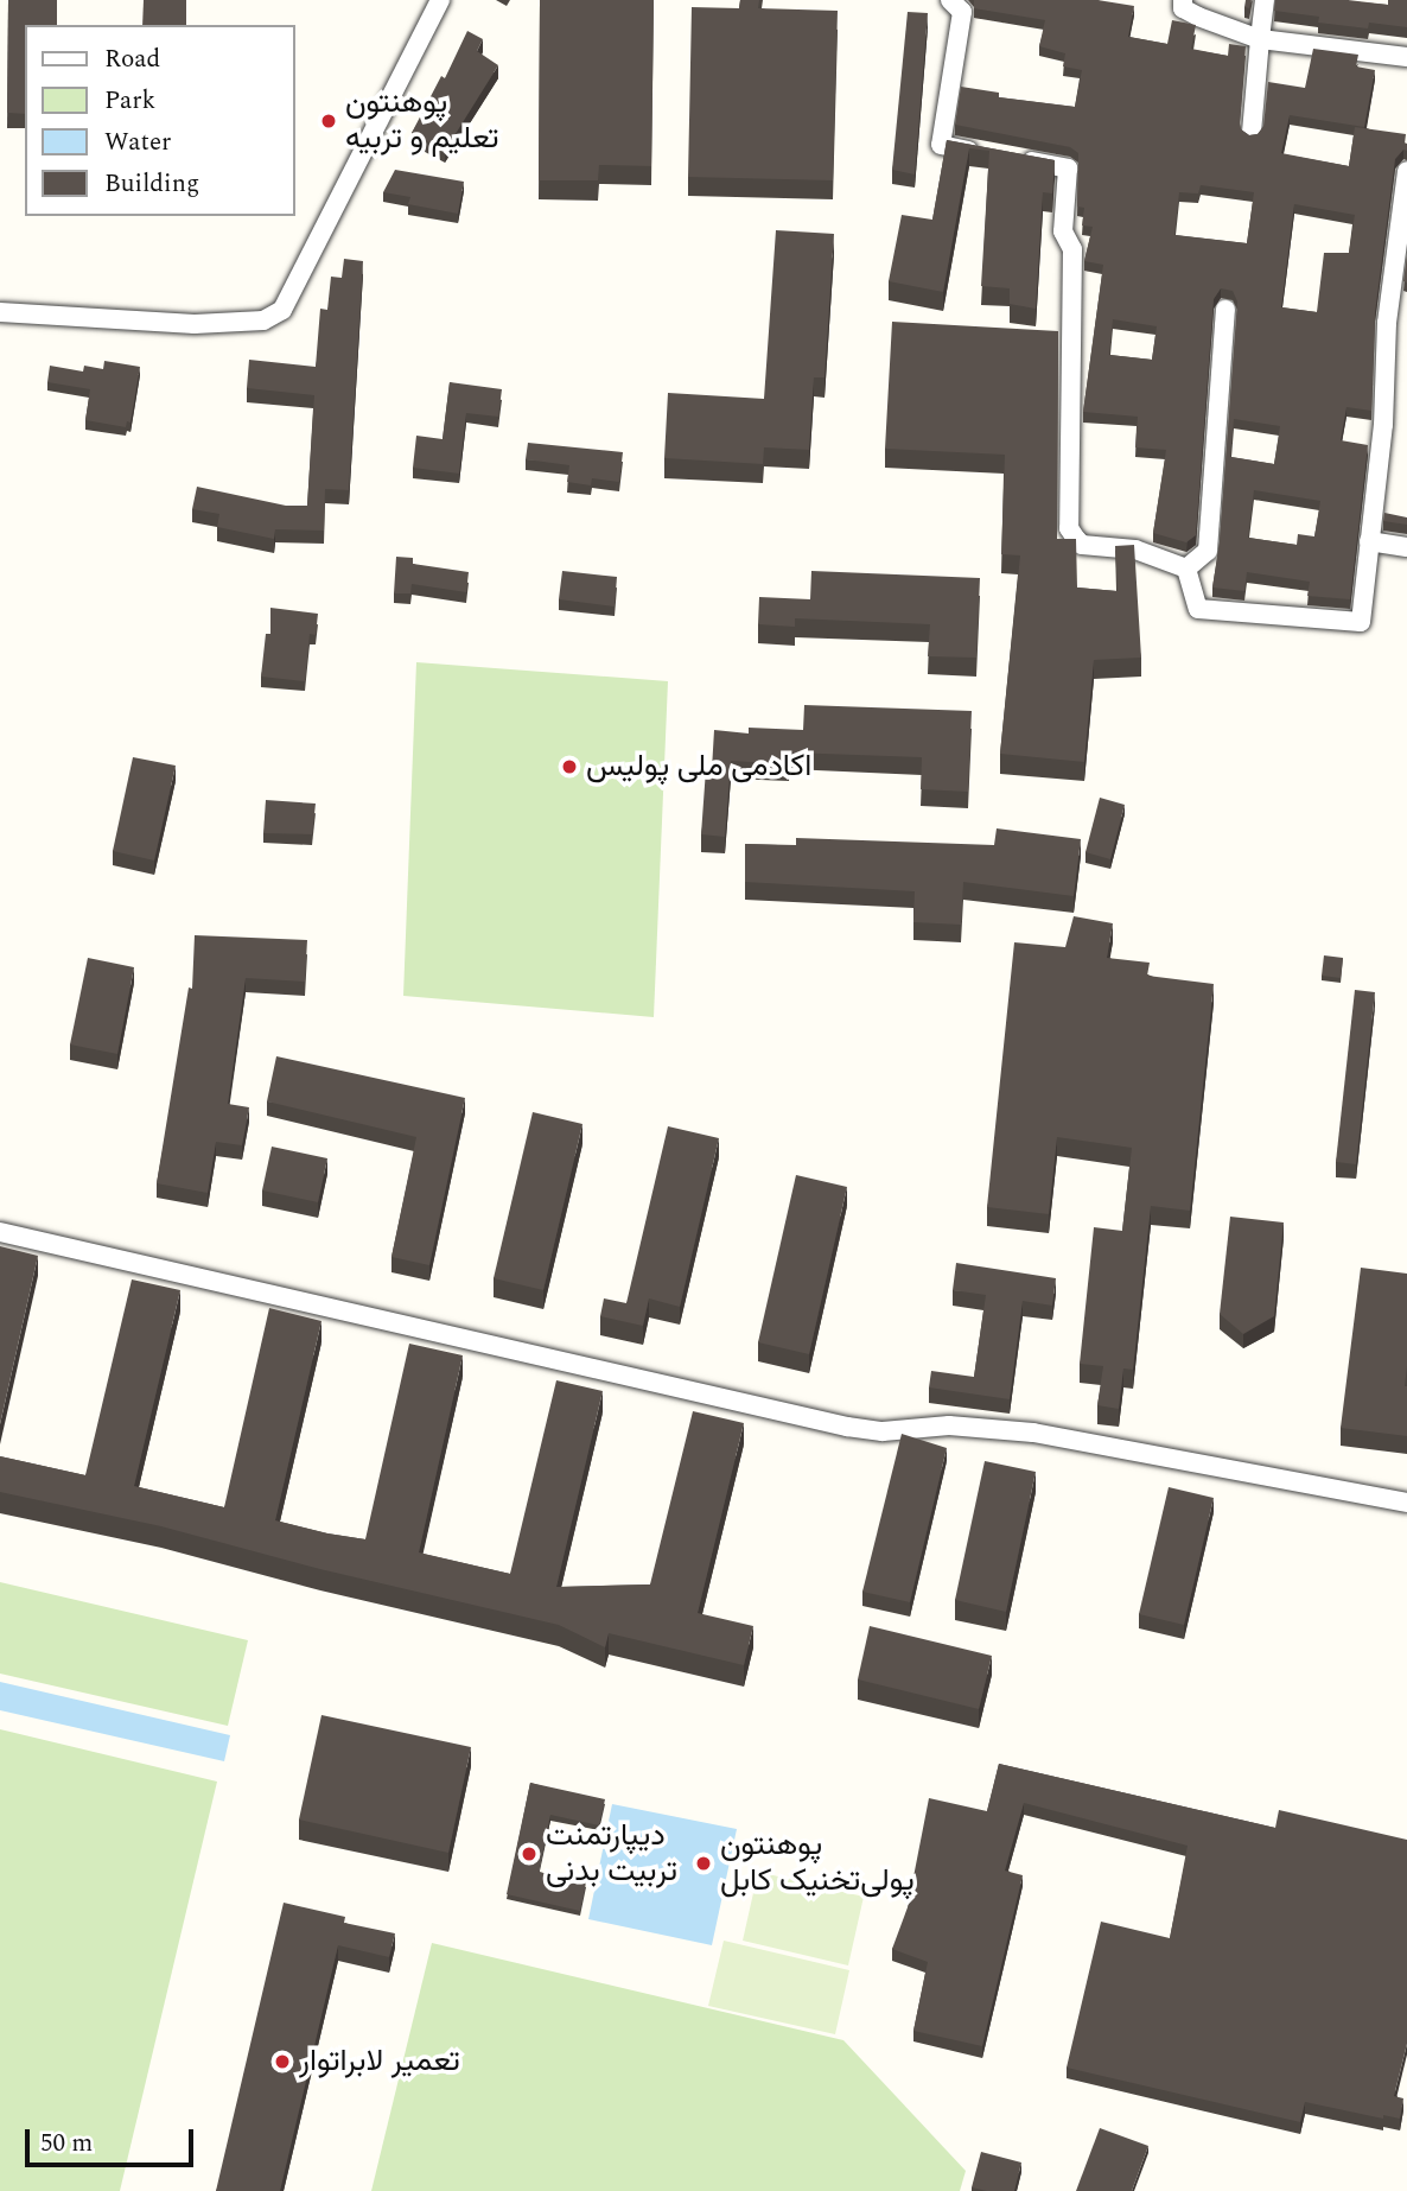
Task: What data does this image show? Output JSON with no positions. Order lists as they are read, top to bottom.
{
  "places": [
    "پوهنتون تعلیم و تربیه",
    "اکادمی ملی پولیس",
    "دیپارتمنت تربیت بدنی",
    "پوهنتون پولی‌تخنیک کابل",
    "تعمیر لابراتوار"
  ],
  "legend": [
    "Road",
    "Park",
    "Water",
    "Building"
  ],
  "scale_bar": "50 m"
}
